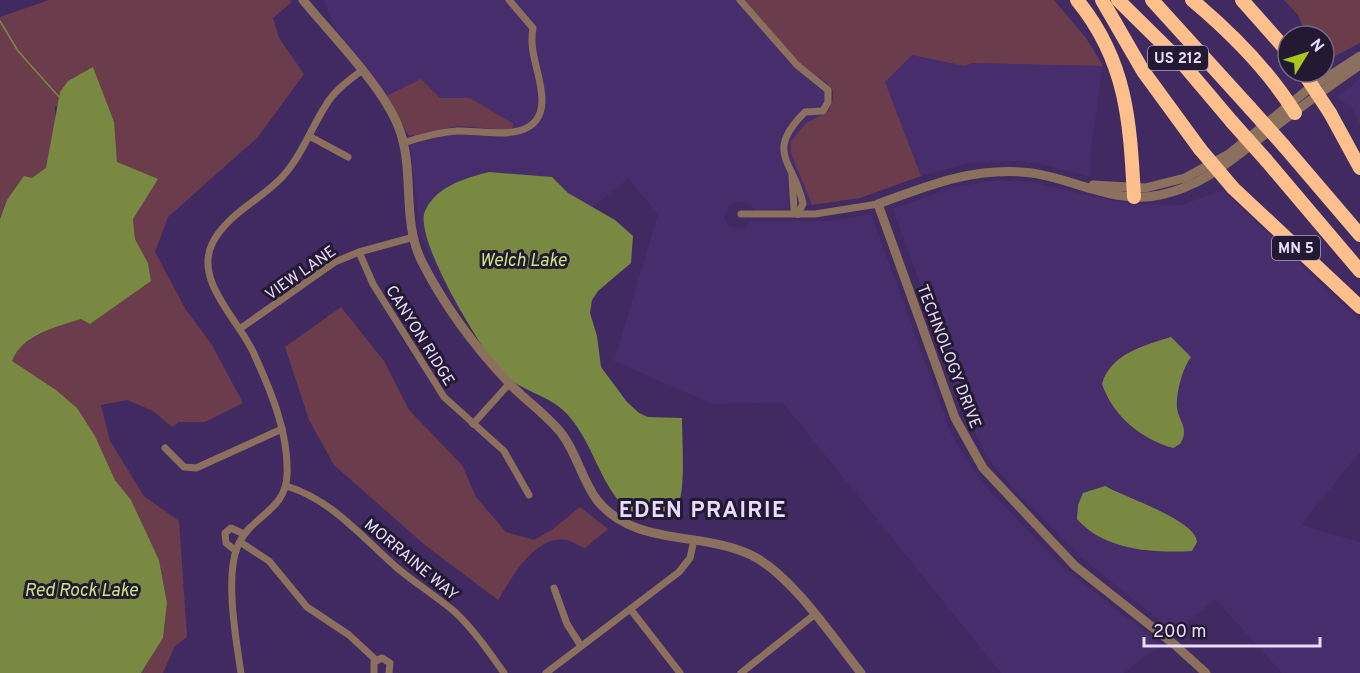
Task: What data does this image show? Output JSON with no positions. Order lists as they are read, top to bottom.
{
  "streets": {
    "highway": ["US 212", "MN 5"],
    "street": [
      "VIEW LANE",
      "CANYON RIDGE",
      "TECHNOLOGY DRIVE",
      "MORRAINE WAY"
    ]
  },
  "crossings": [
    ["VIEW LANE", "CANYON RIDGE"]
  ],
  "districts": ["EDEN PRAIRIE"],
  "water": ["Welch Lake", "Red Rock Lake"],
  "scale_bar": "200 m",
  "north": "top right"
}
